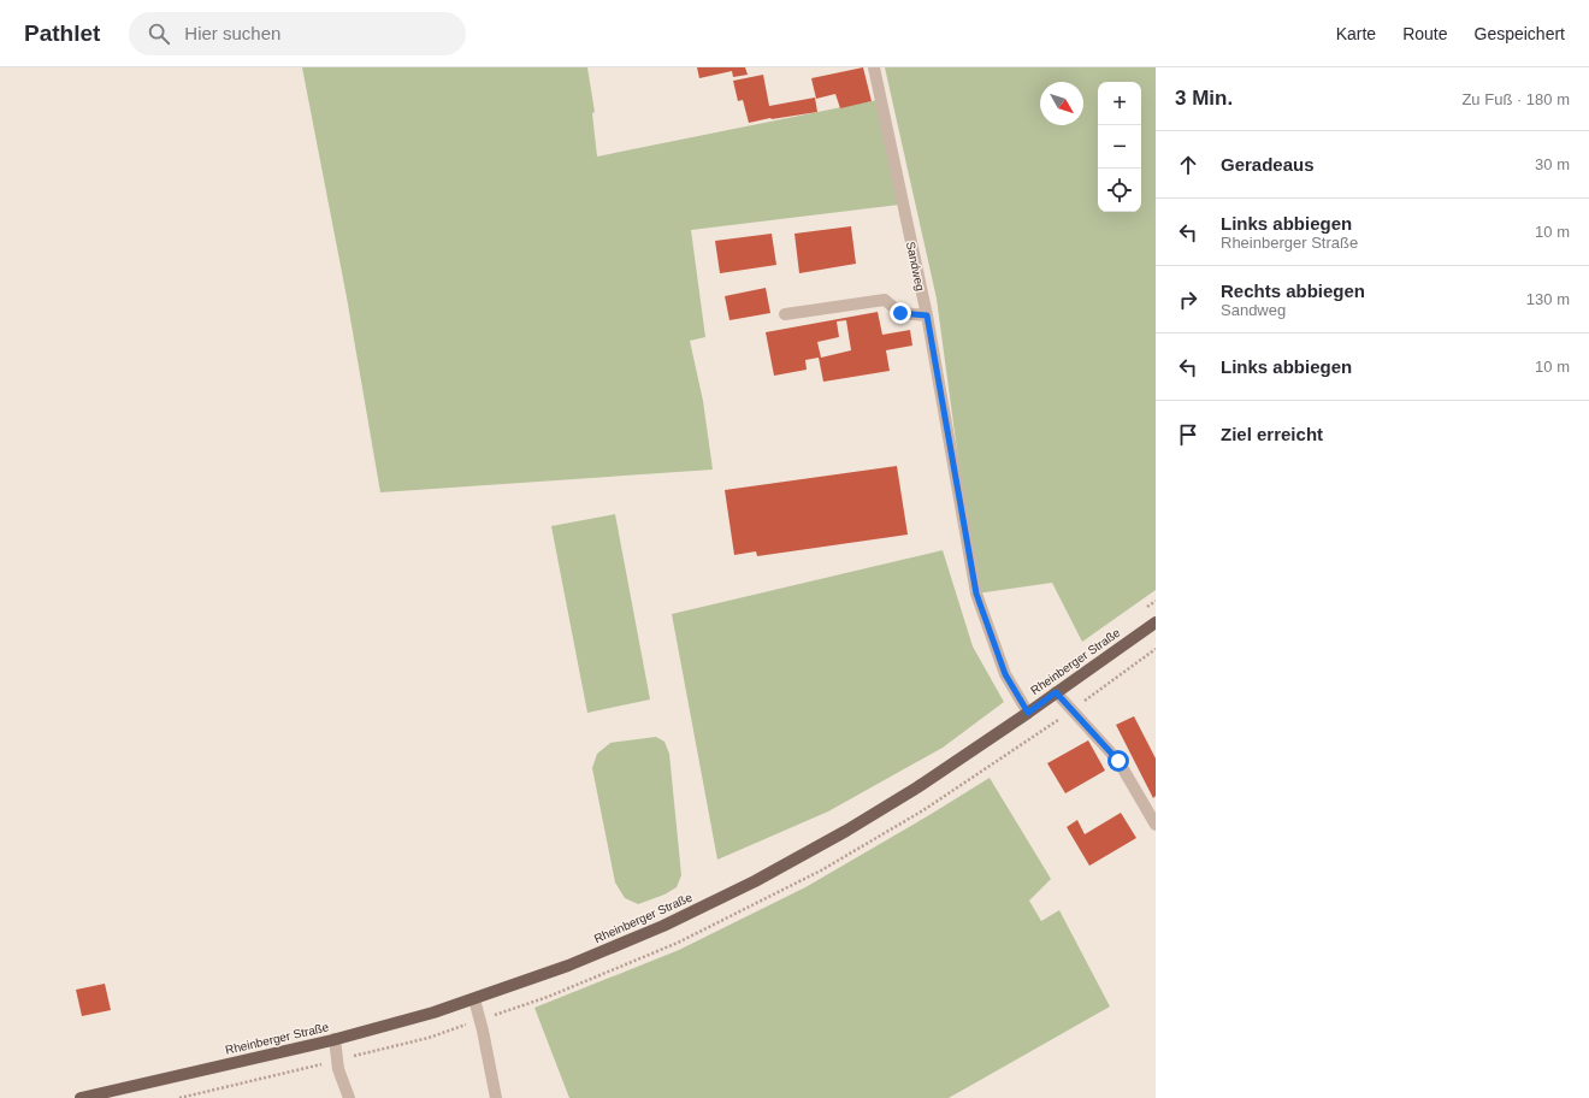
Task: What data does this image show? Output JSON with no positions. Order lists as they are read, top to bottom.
{
  "streets": {
    "main road": ["Rheinberger Straße"],
    "street": ["Sandweg"]
  },
  "crossings": [
    ["Sandweg", "Rheinberger Straße"]
  ],
  "north": "bottom right",
  "page": {
    "header": "Pathlet",
    "search": "Hier suchen",
    "nav": ["Karte", "Route", "Gespeichert"],
    "heading": ["3 Min.", "Zu Fuß · 180 m"],
    "map_buttons": ["+", "−"],
    "list": [
      ["Geradeaus", "30 m"],
      ["Links abbiegen", "Rheinberger Straße", "10 m"],
      ["Rechts abbiegen", "Sandweg", "130 m"],
      ["Links abbiegen", "10 m"],
      "Ziel erreicht"
    ]
  }
}
